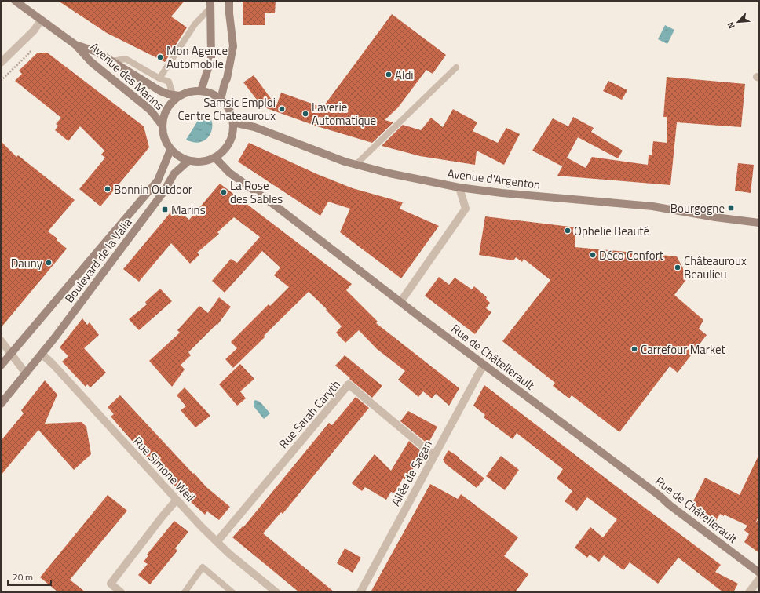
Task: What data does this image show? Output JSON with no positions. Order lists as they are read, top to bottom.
{
  "streets": {
    "main road": [
      "Avenue des Marins",
      "Avenue d'Argenton",
      "Boulevard de la Valla",
      "Rue de Châtellerault"
    ],
    "street": ["Rue Sarah Caryth", "Rue Simone Weil", "Allée de Sagan"]
  },
  "crossings": [
    ["Avenue des Marins", "Avenue d'Argenton"],
    ["Avenue des Marins", "Boulevard de la Valla"],
    ["Avenue des Marins", "Rue de Châtellerault"],
    ["Avenue d'Argenton", "Boulevard de la Valla"],
    ["Avenue d'Argenton", "Rue de Châtellerault"],
    ["Boulevard de la Valla", "Rue de Châtellerault"],
    ["Boulevard de la Valla", "Rue Simone Weil"],
    ["Rue de Châtellerault", "Allée de Sagan"],
    ["Rue Sarah Caryth", "Rue Simone Weil"],
    ["Rue Sarah Caryth", "Allée de Sagan"]
  ],
  "places": {
    "other": [
      "Mon Agence Automobile",
      "Aldi",
      "Samsic Emploi Centre Chateauroux",
      "Laverie Automatique",
      "Bonnin Outdoor",
      "La Rose des Sables",
      "Ophelie Beauté",
      "Déco Confort",
      "Dauny",
      "Châteauroux Beaulieu",
      "Carrefour Market"
    ],
    "transit": ["Bourgogne", "Marins"]
  },
  "scale_bar": "20 m",
  "north": "bottom left"
}
